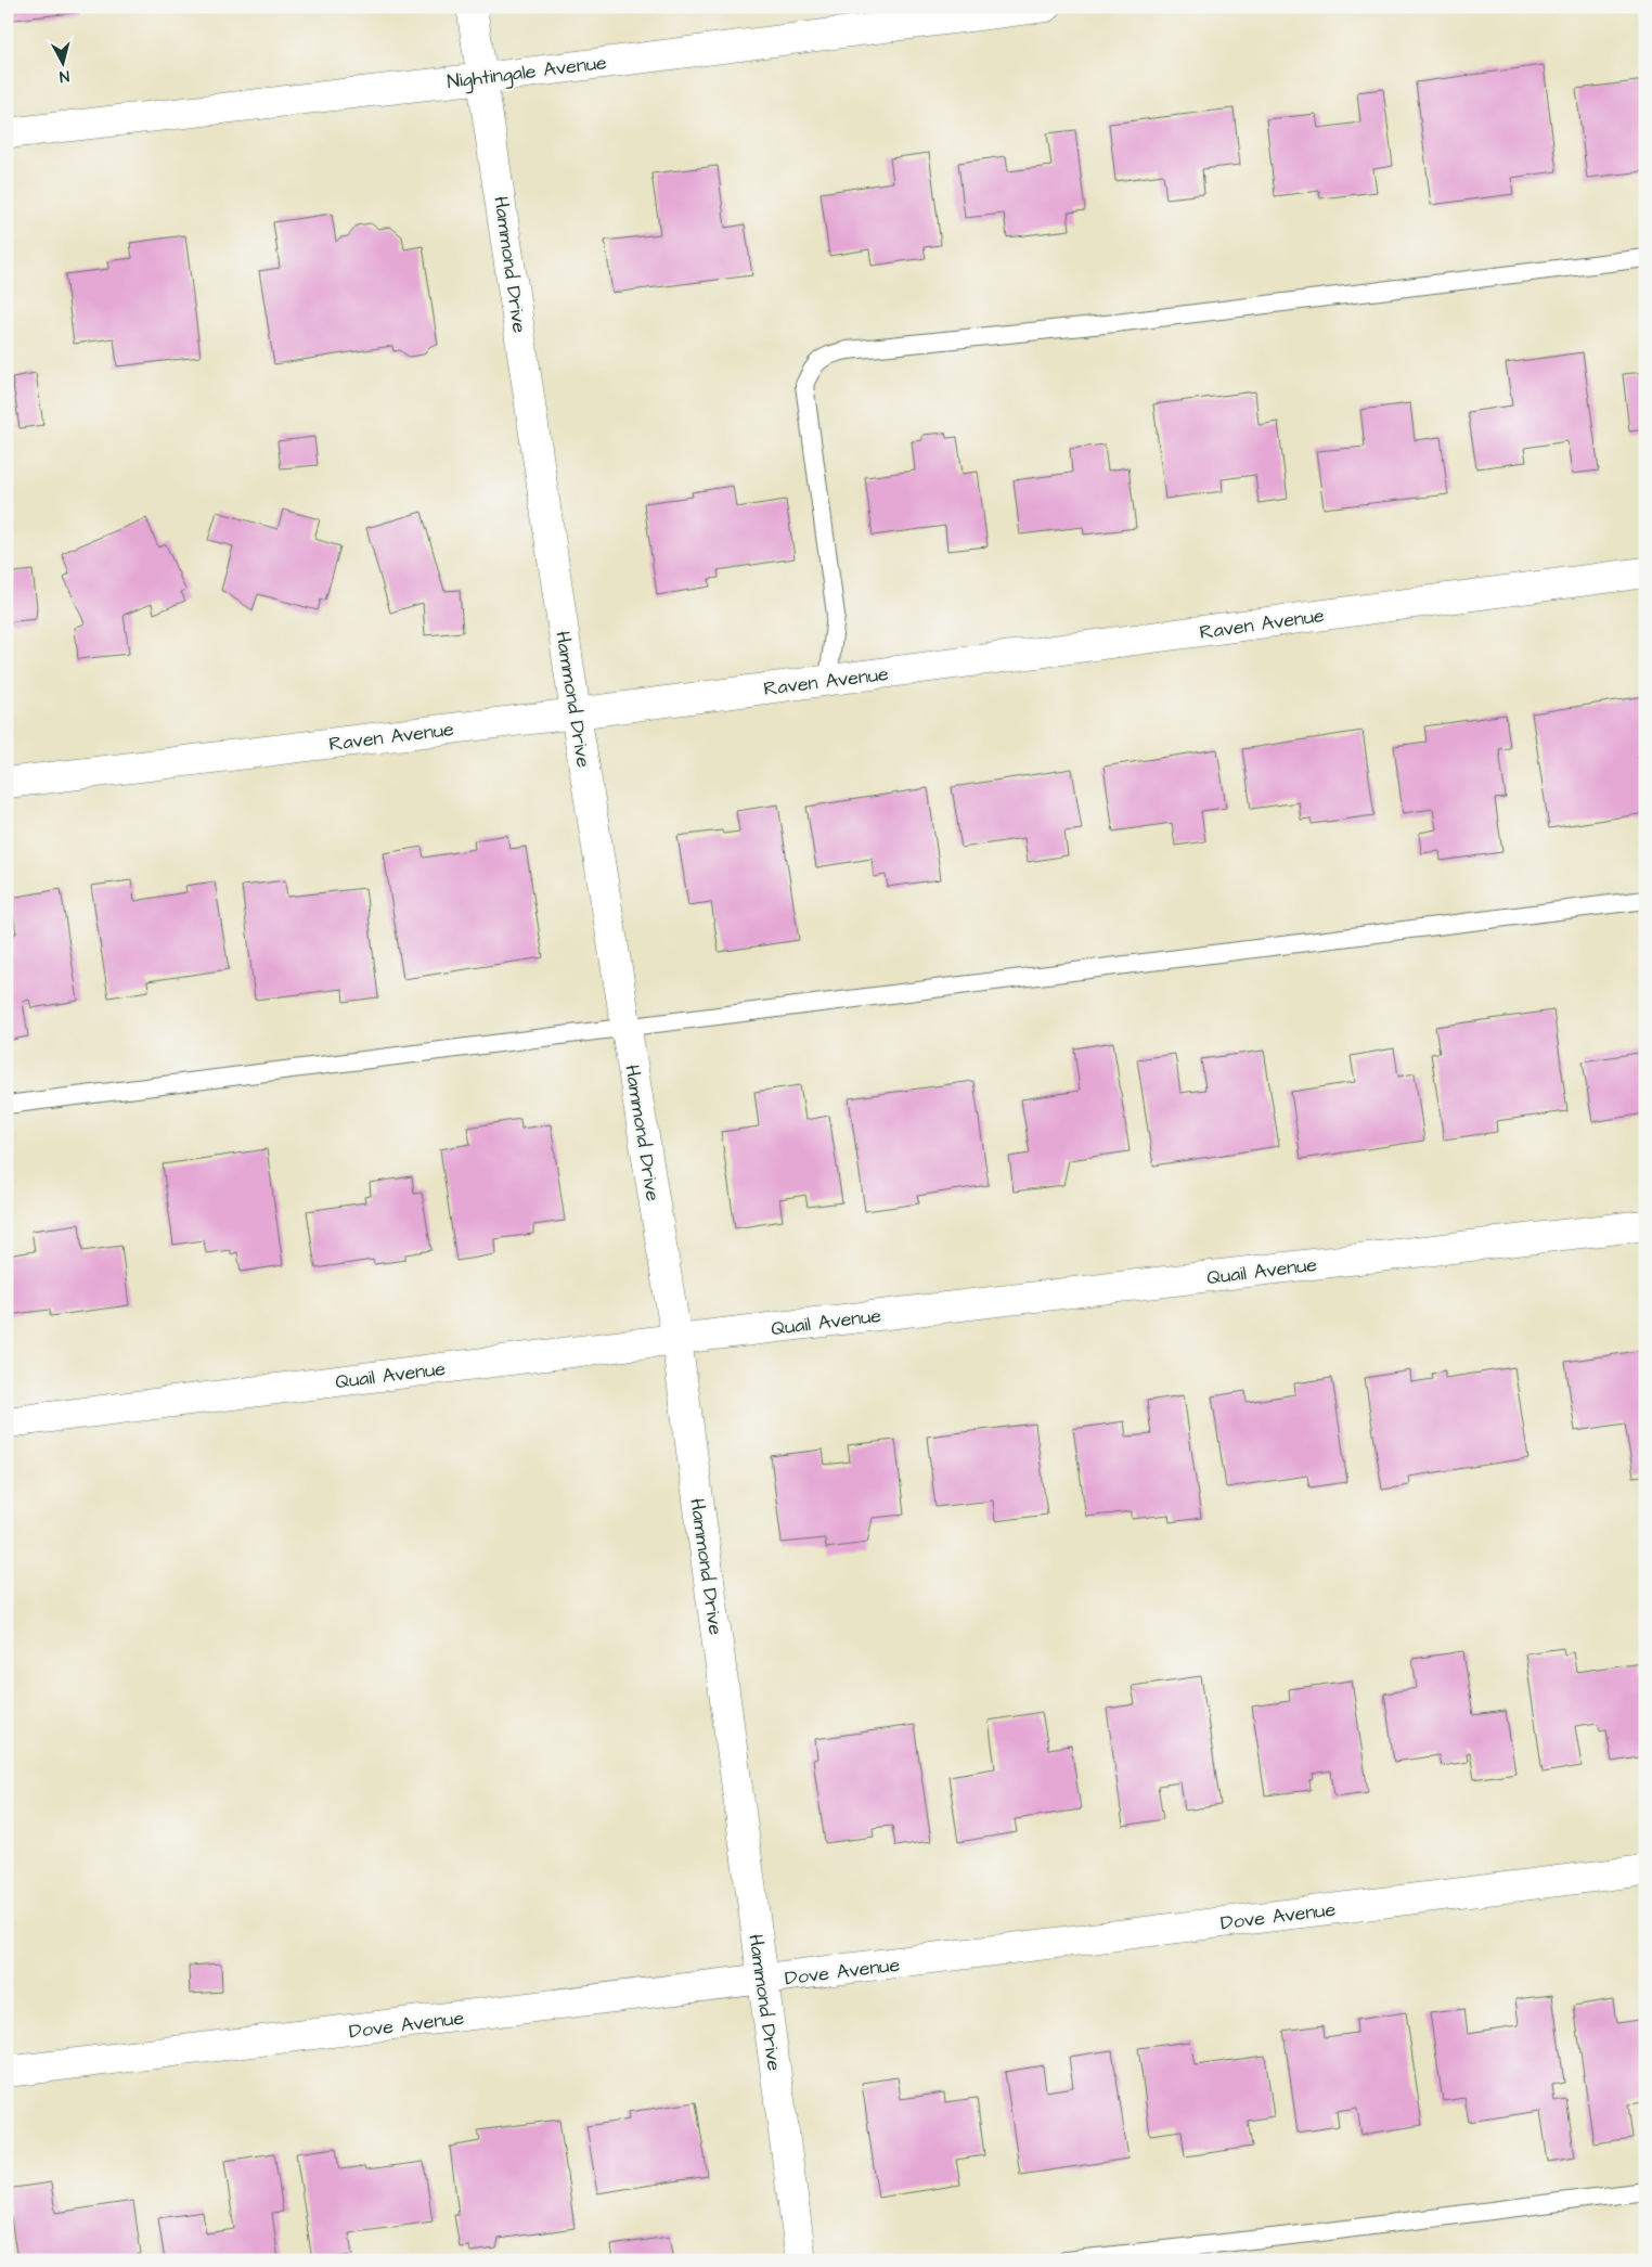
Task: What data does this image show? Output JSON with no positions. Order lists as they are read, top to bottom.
{
  "streets": {
    "street": [
      "Nightingale Avenue",
      "Hammond Drive",
      "Raven Avenue",
      "Quail Avenue",
      "Dove Avenue"
    ]
  },
  "crossings": [
    ["Nightingale Avenue", "Hammond Drive"],
    ["Hammond Drive", "Raven Avenue"],
    ["Hammond Drive", "Quail Avenue"],
    ["Hammond Drive", "Dove Avenue"]
  ],
  "north": "bottom"
}
